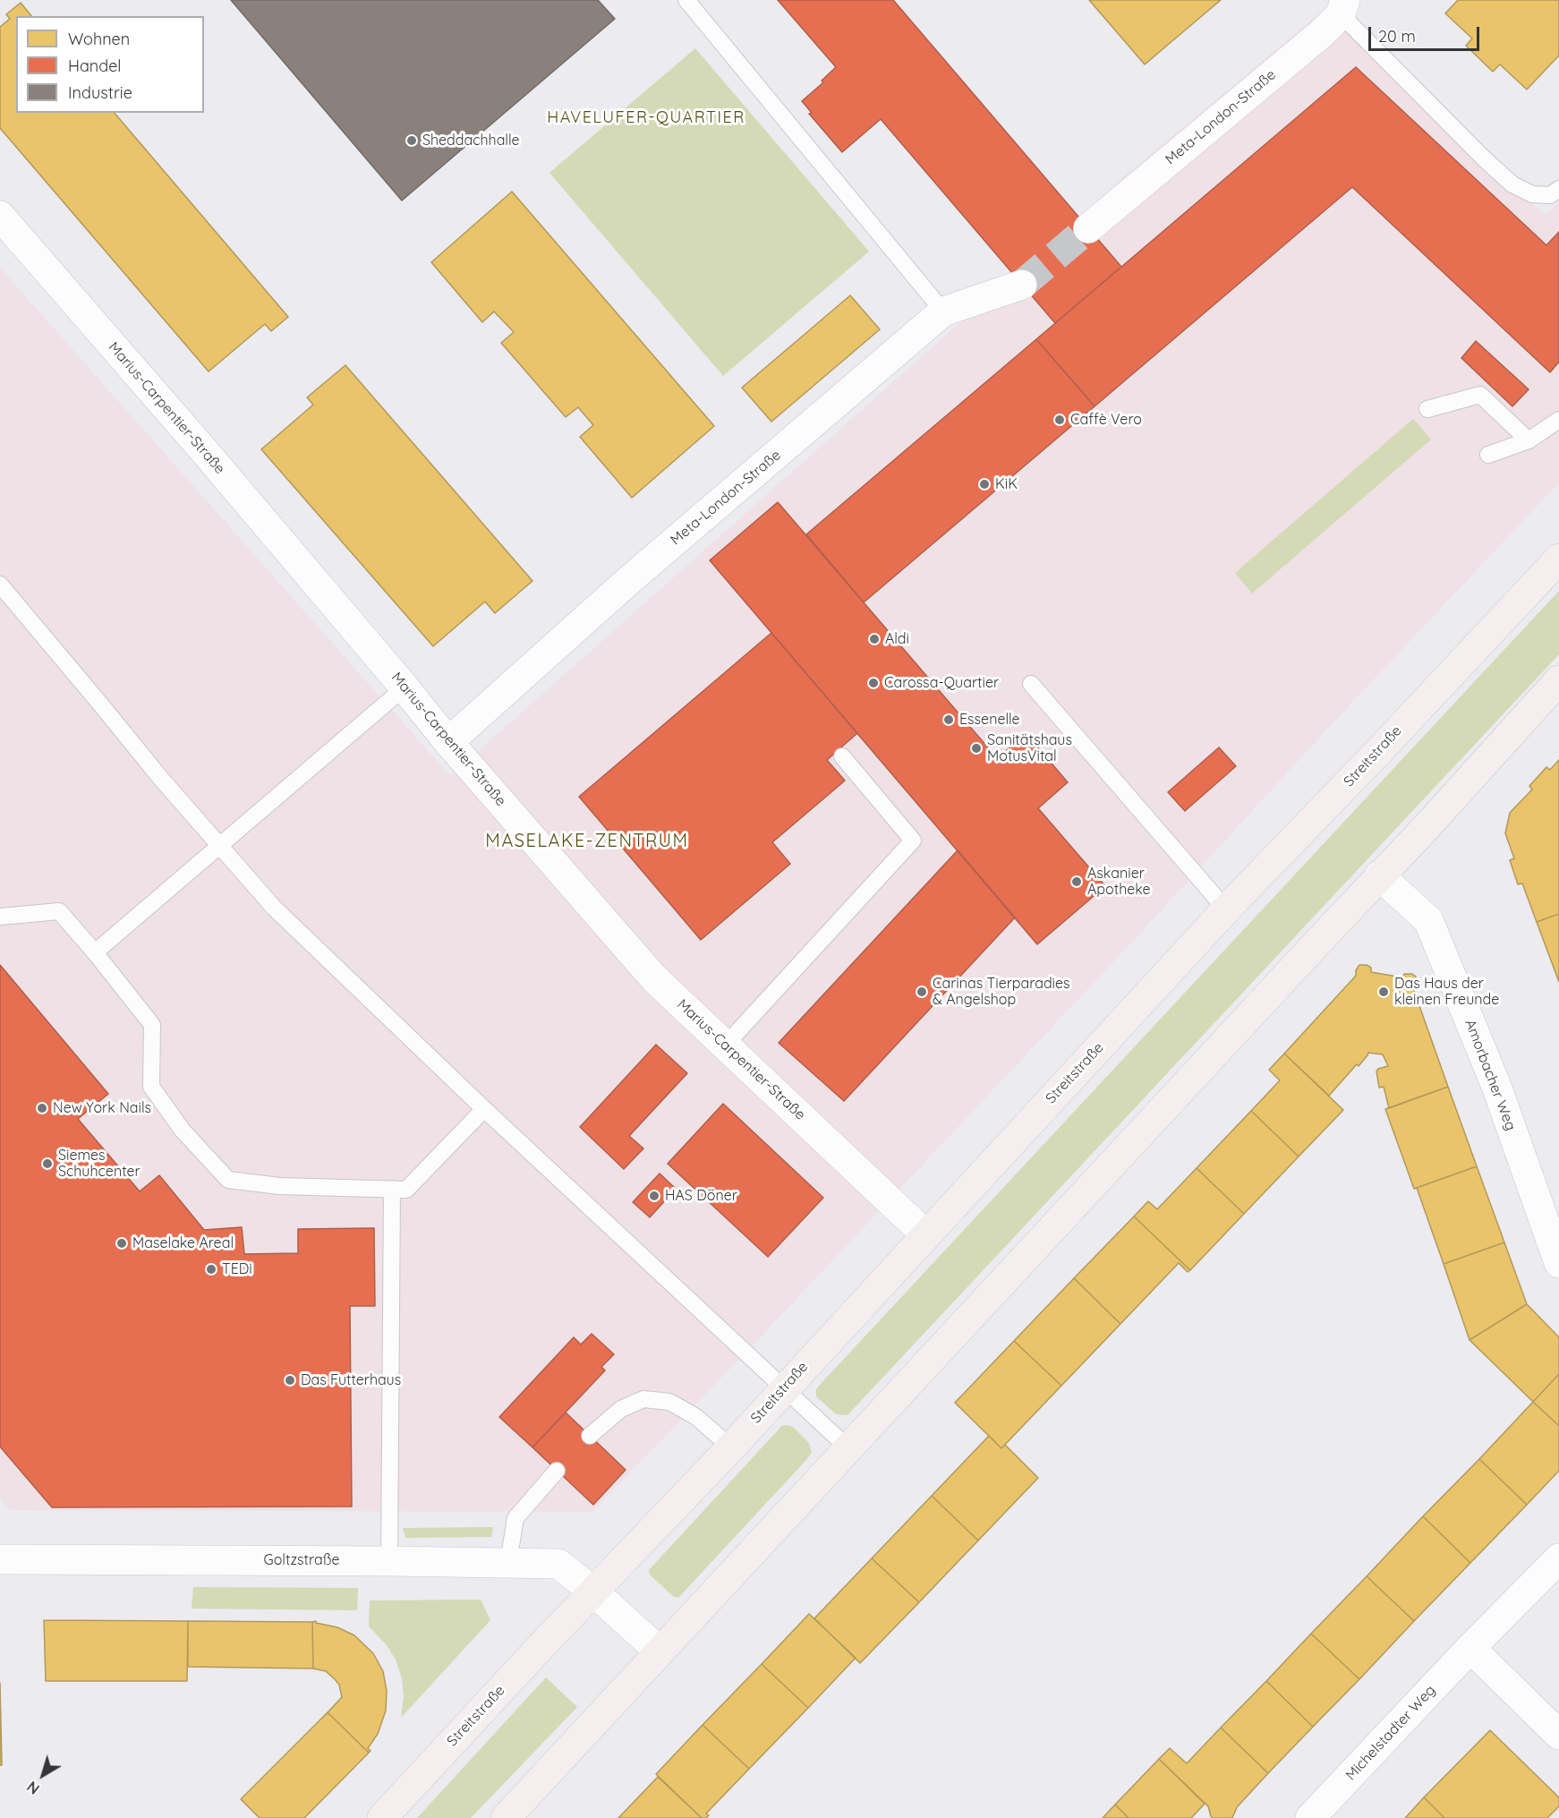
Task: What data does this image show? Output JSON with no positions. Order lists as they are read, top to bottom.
{
  "streets": {
    "main road": ["Streitstraße"],
    "street": [
      "Meta-London-Straße",
      "Marius-Carpentier-Straße",
      "Amorbacher Weg",
      "Goltzstraße",
      "Michelstadter Weg"
    ]
  },
  "crossings": [
    ["Meta-London-Straße", "Marius-Carpentier-Straße"],
    ["Marius-Carpentier-Straße", "Streitstraße"],
    ["Streitstraße", "Goltzstraße"]
  ],
  "districts": ["HAVELUFER-QUARTIER", "MASELAKE-ZENTRUM"],
  "places": [
    "Sheddachhalle",
    "Caffè Vero",
    "KiK",
    "Aldi",
    "Carossa-Quartier",
    "Essenelle",
    "Sanitätshaus MotusVital",
    "Askanier Apotheke",
    "Carinas Tierparadies & Angelshop",
    "Das Haus der kleinen Freunde",
    "New York Nails",
    "Siemes Schuhcenter",
    "HAS Döner",
    "Maselake Areal",
    "TEDi",
    "Das Futterhaus"
  ],
  "legend": ["Wohnen", "Handel", "Industrie"],
  "scale_bar": "20 m",
  "north": "bottom left"
}
